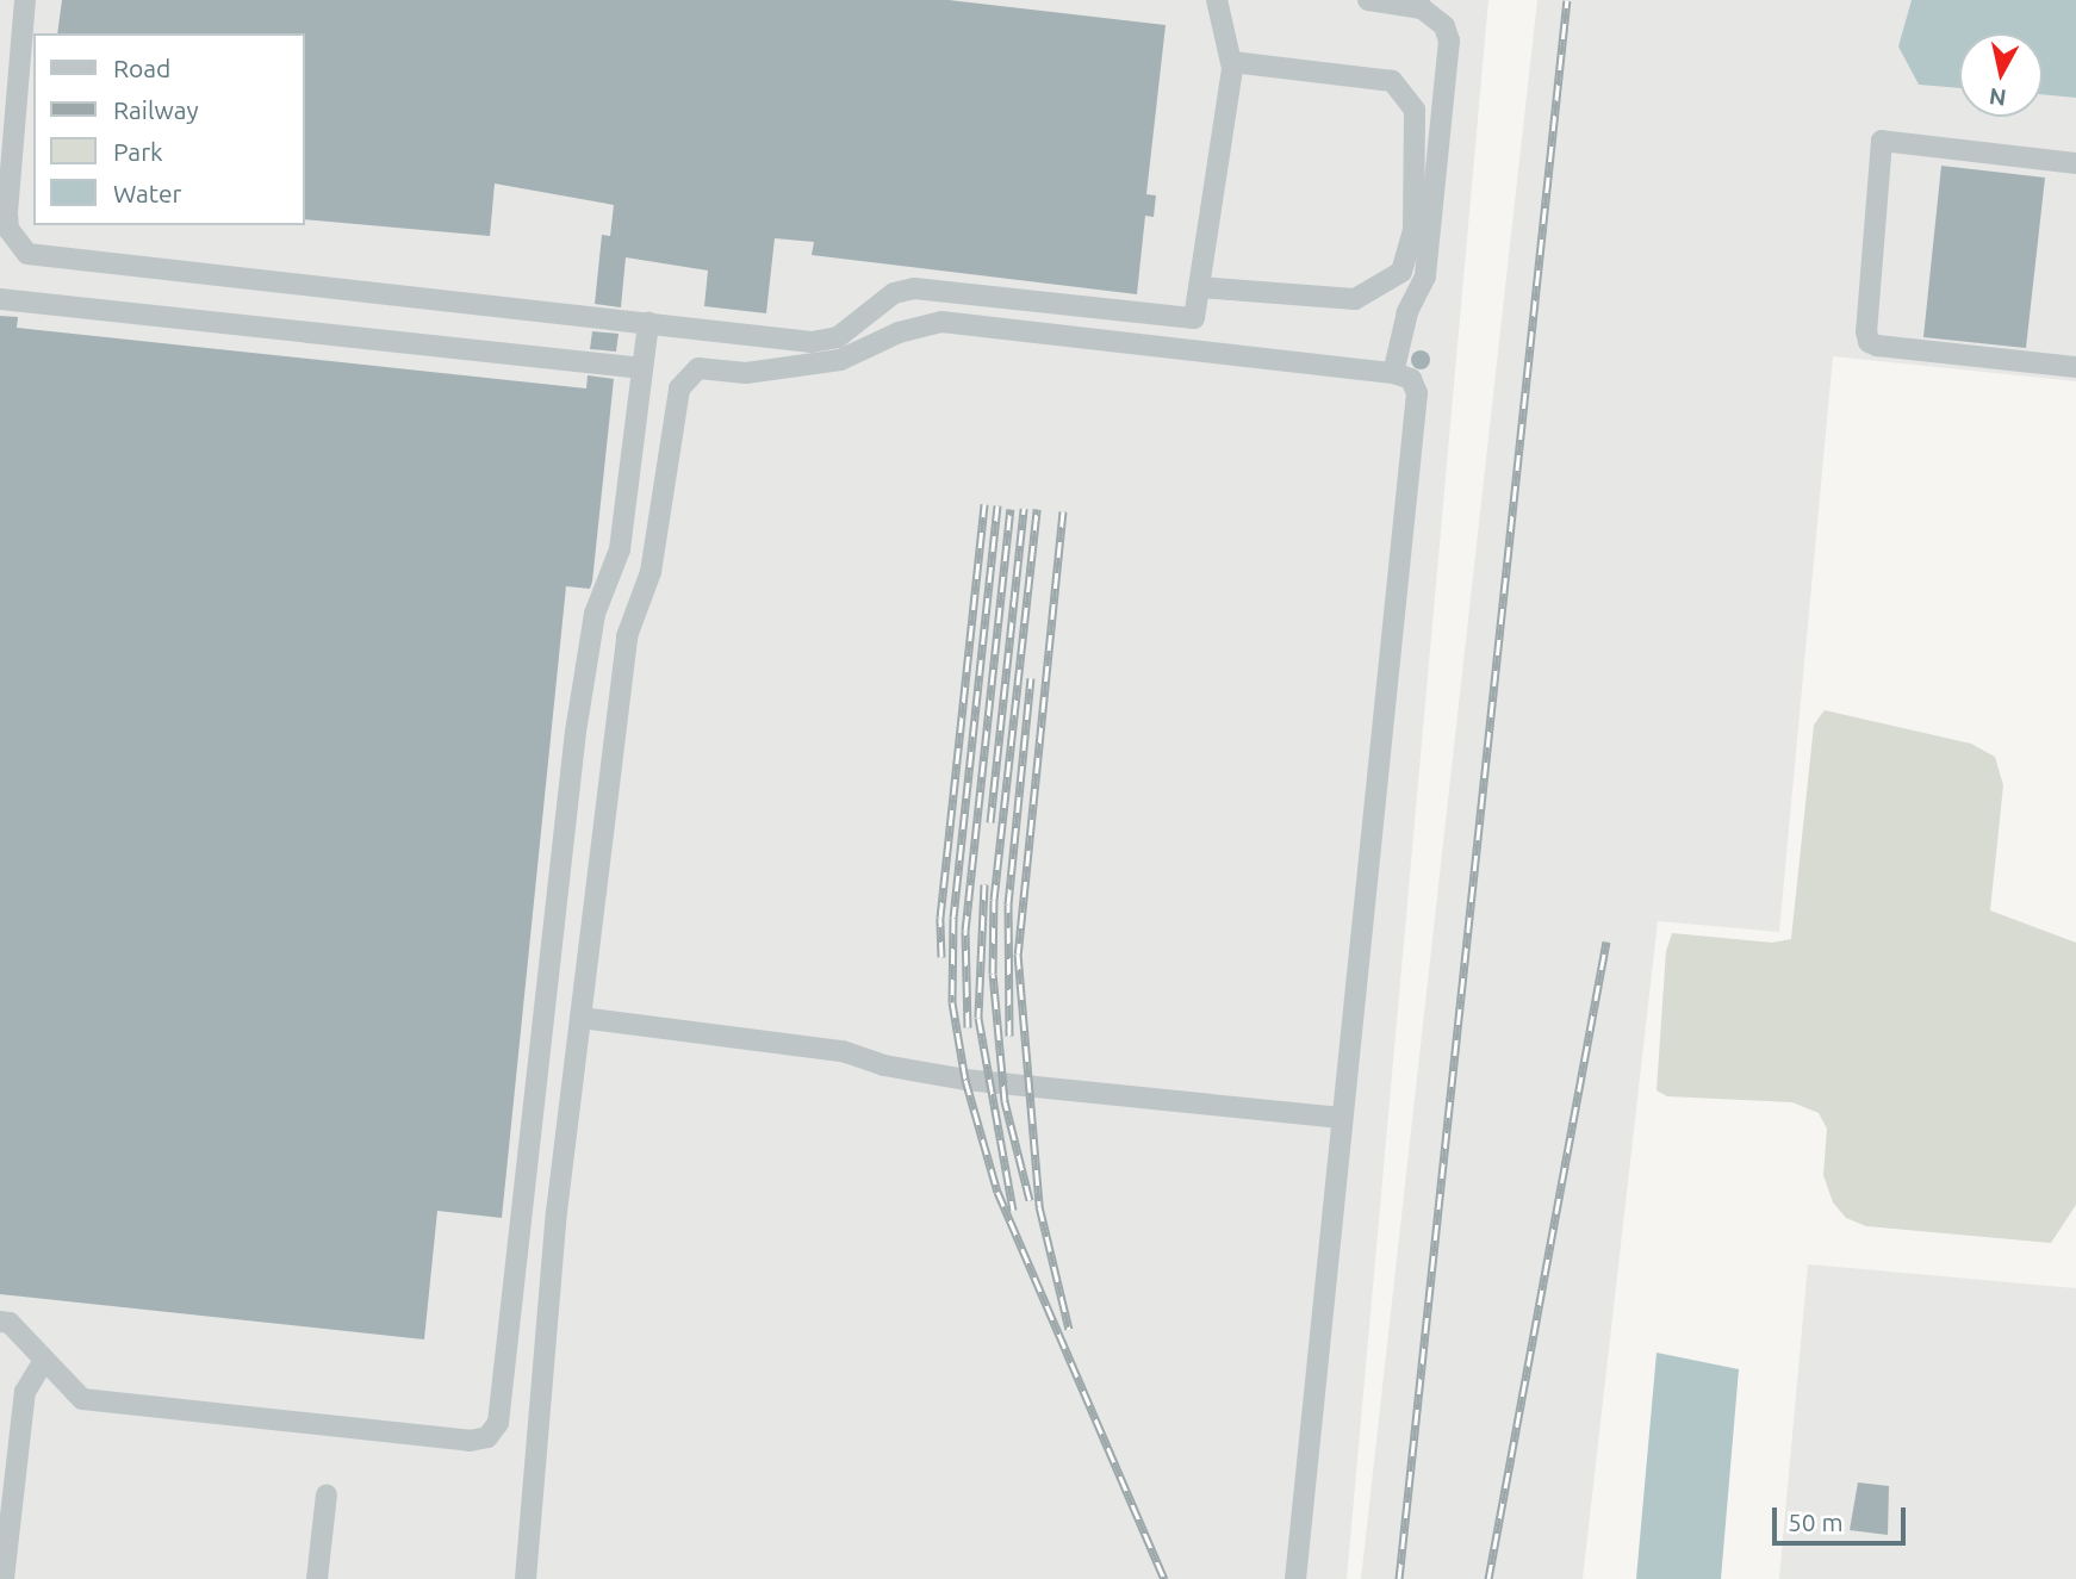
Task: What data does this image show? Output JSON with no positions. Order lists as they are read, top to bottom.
{
  "legend": [
    "Road",
    "Railway",
    "Park",
    "Water"
  ],
  "scale_bar": "50 m",
  "north": "bottom"
}
